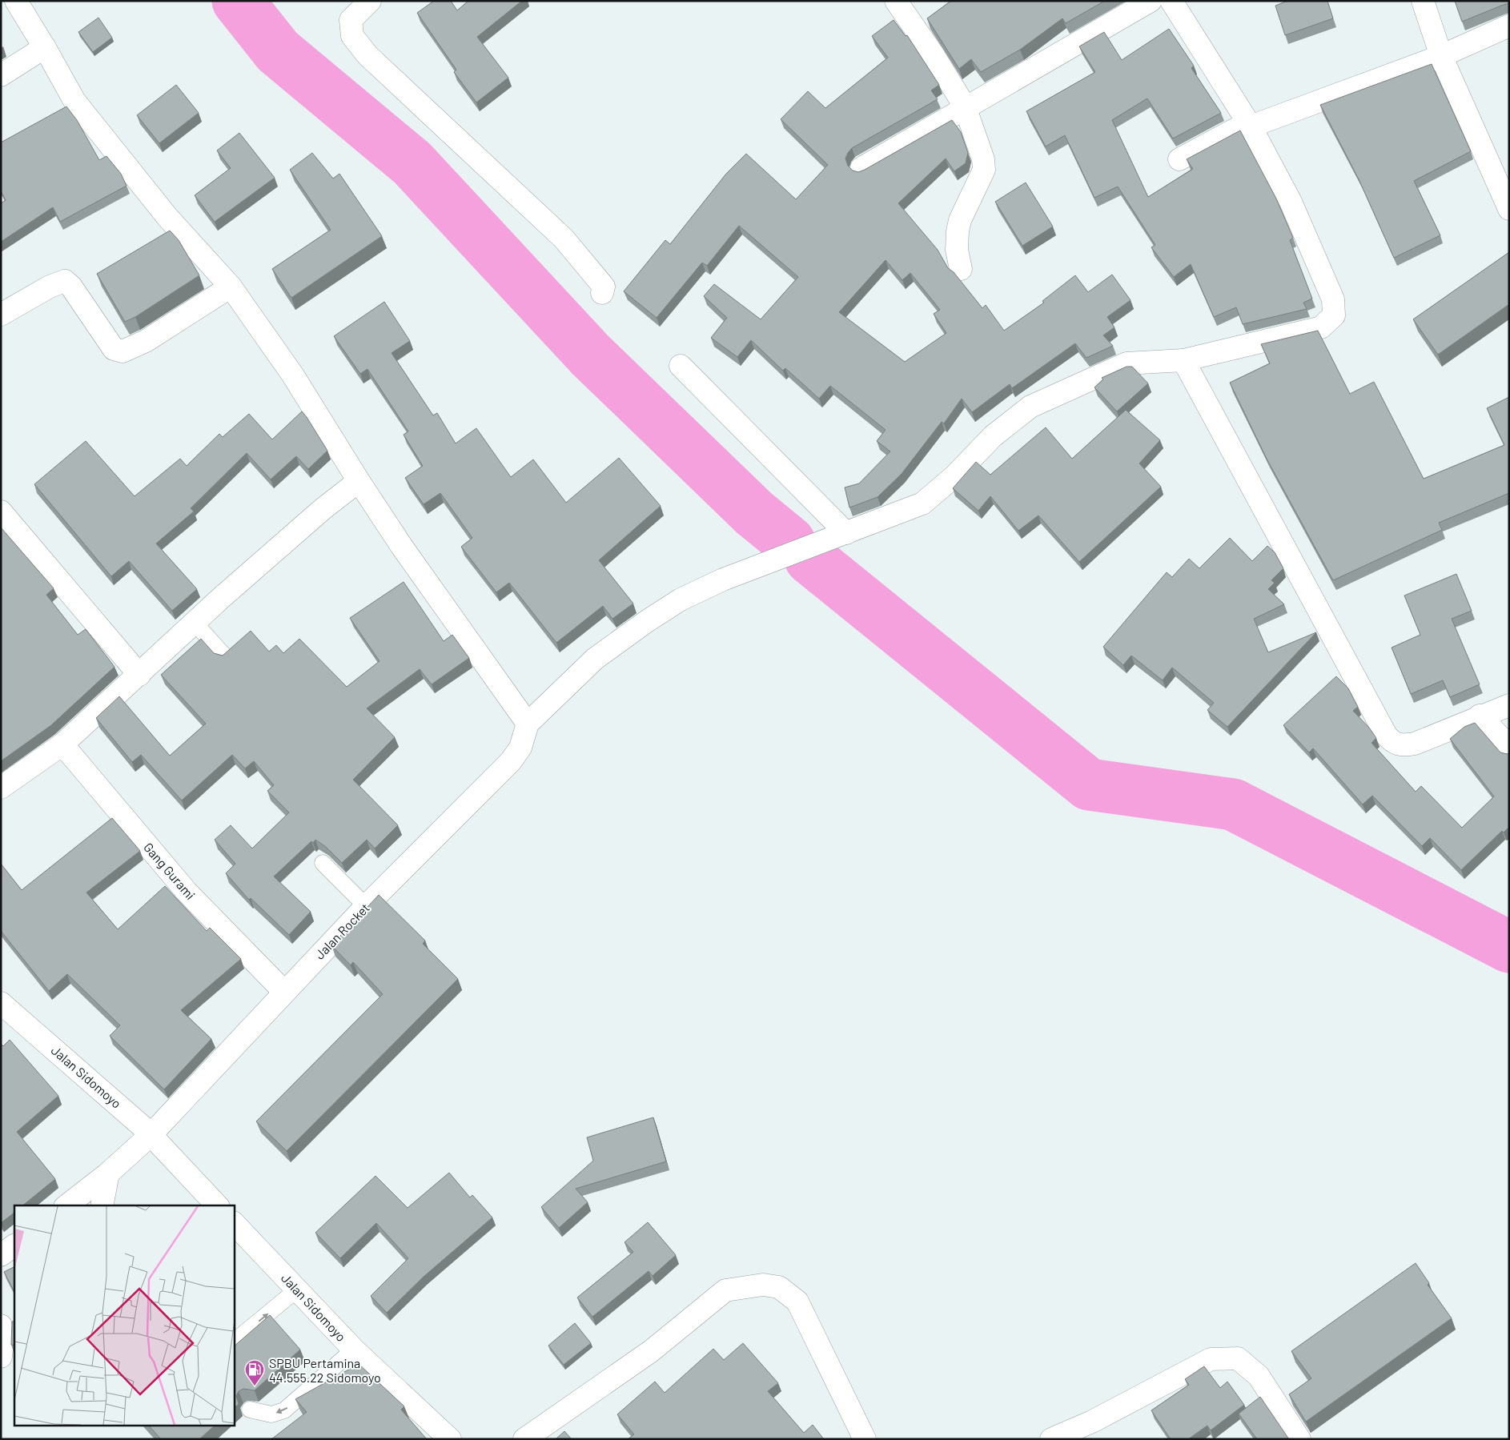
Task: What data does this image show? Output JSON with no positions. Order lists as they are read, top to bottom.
{
  "streets": {
    "street": ["Gang Gurami", "Jalan Rocket", "Jalan Sidomoyo"]
  },
  "crossings": [
    ["Gang Gurami", "Jalan Rocket"],
    ["Jalan Rocket", "Jalan Sidomoyo"]
  ],
  "places": {
    "fuel station": ["SPBU Pertamina 44.555.22 Sidomoyo"]
  }
}
